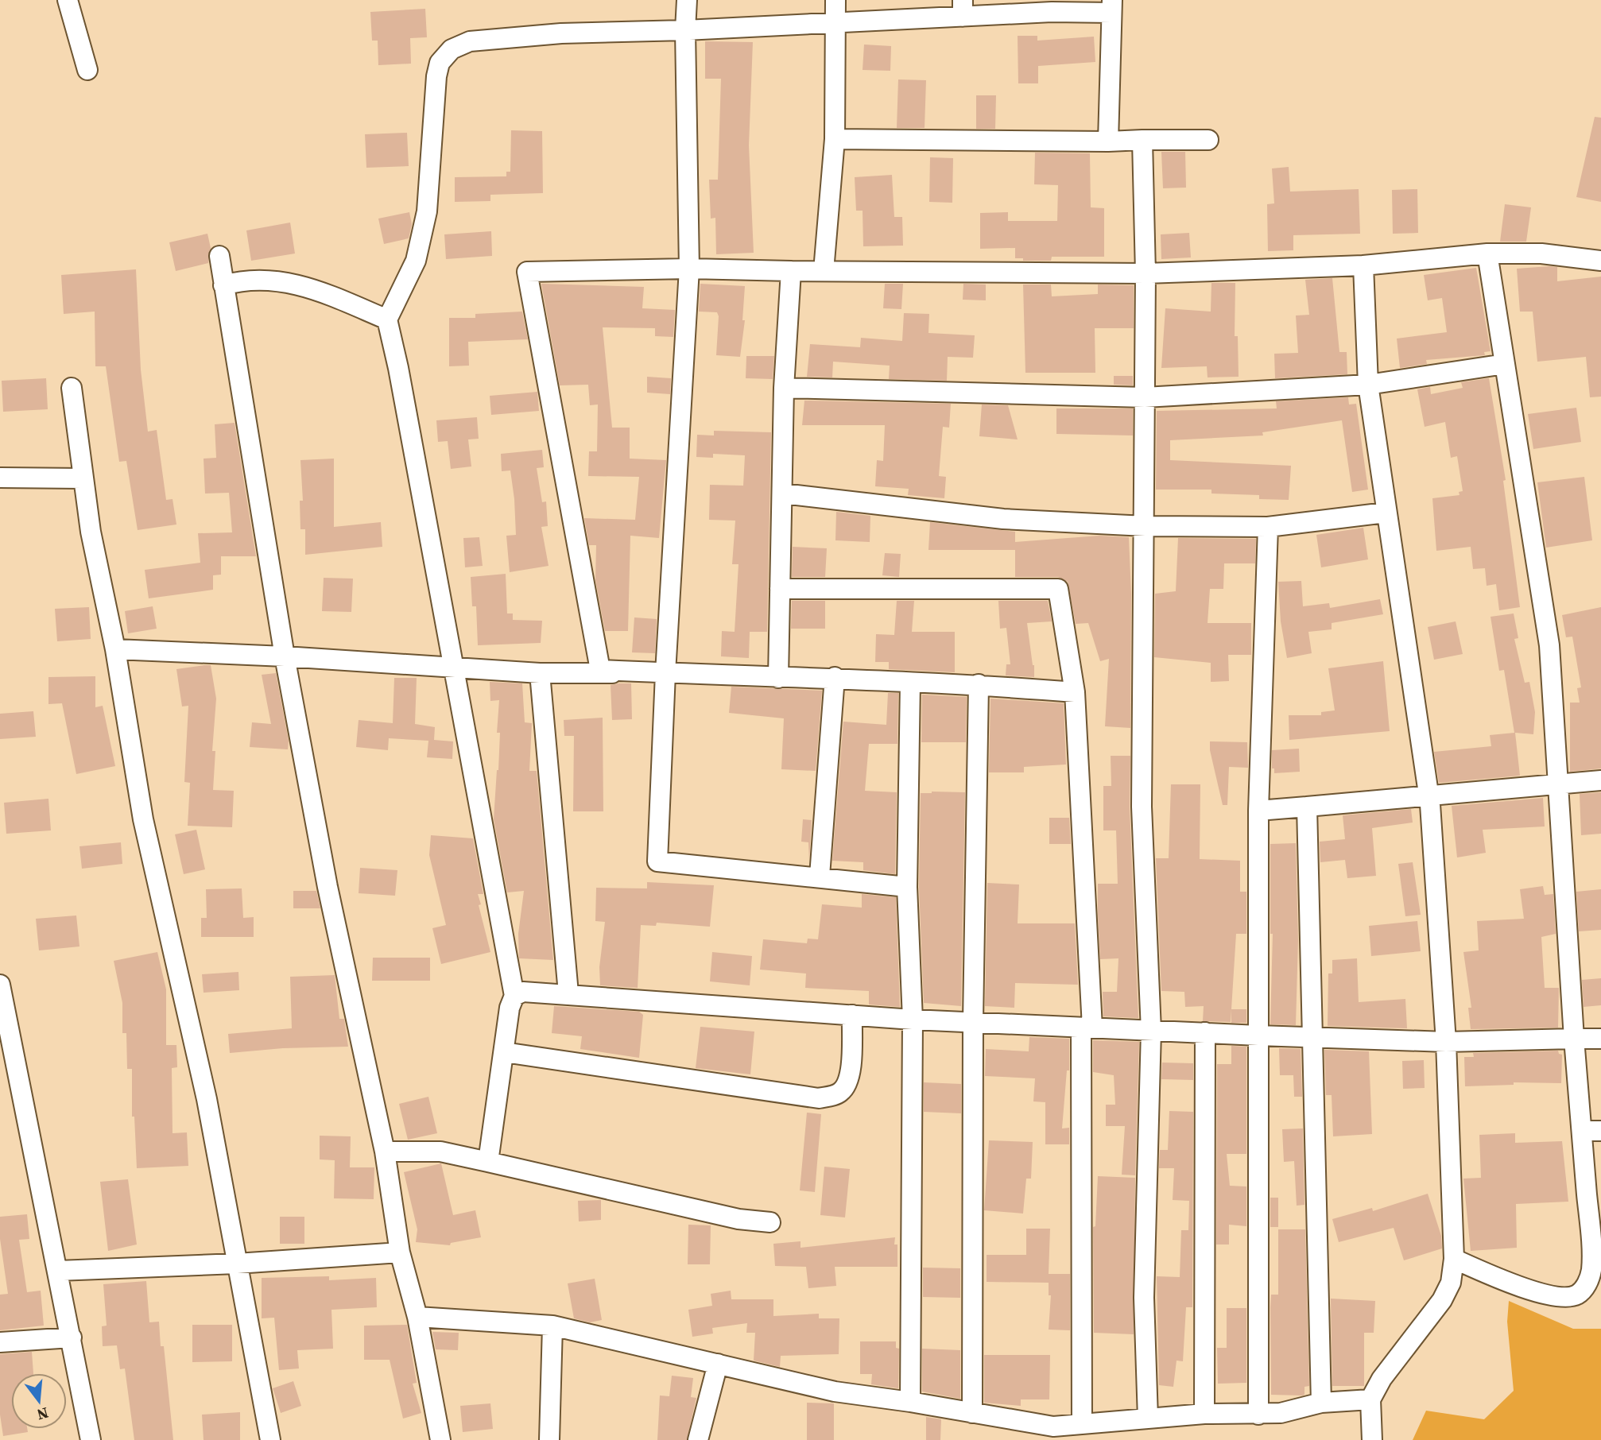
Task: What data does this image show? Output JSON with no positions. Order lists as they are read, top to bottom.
{
  "north": "bottom"
}
